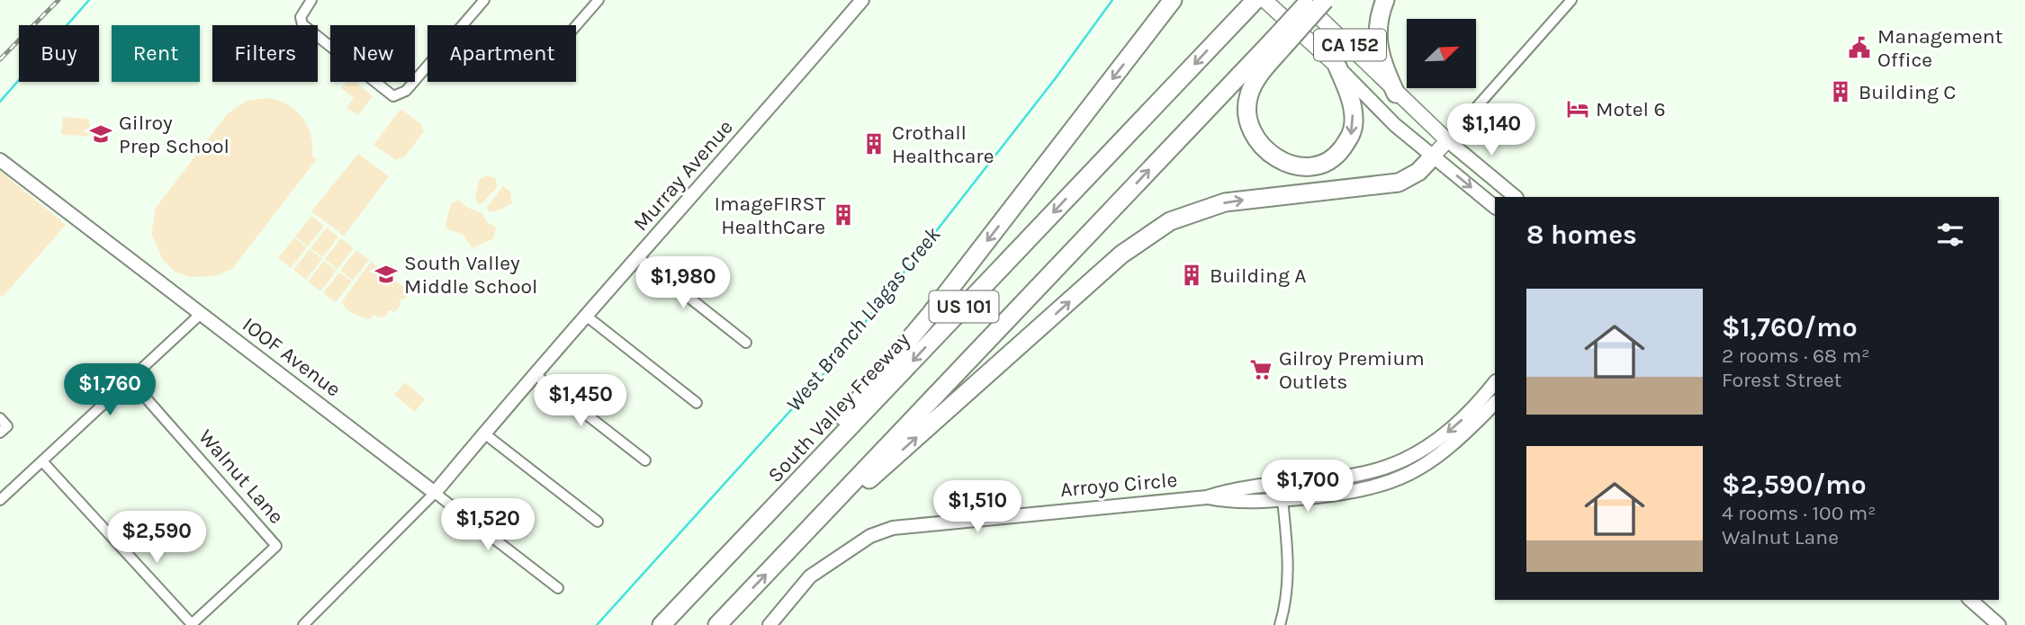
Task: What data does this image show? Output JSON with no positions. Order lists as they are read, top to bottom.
{
  "streets": {
    "highway": ["US 101", "South Valley Freeway"],
    "main road": ["CA 152"],
    "street": [
      "Murray Avenue",
      "IOOF Avenue",
      "Walnut Lane",
      "Arroyo Circle"
    ]
  },
  "crossings": [
    ["Murray Avenue", "IOOF Avenue"]
  ],
  "water": ["West Branch Llagas Creek"],
  "places": {
    "public building": ["Management Office"],
    "building": [
      "Building C",
      "Crothall Healthcare",
      "ImageFIRST HealthCare",
      "Building A"
    ],
    "hotel": ["Motel 6"],
    "school or university": ["Gilroy Prep School", "South Valley Middle School"],
    "supermarket": ["Gilroy Premium Outlets"]
  },
  "north": "top right",
  "page": {
    "chip": [
      "Buy",
      "Rent",
      "Filters",
      "New",
      "Apartment"
    ],
    "price": [
      "$1,140",
      "$1,980",
      "$1,760",
      "$1,450",
      "$1,700",
      "$1,510",
      "$1,520",
      "$2,590"
    ],
    "heading": "8 homes",
    "list": [
      {
        "name": "$1,760/mo",
        "note": "2 rooms · 68 m² · Forest Street"
      },
      {
        "name": "$2,590/mo",
        "note": "4 rooms · 100 m² · Walnut Lane"
      }
    ]
  }
}
